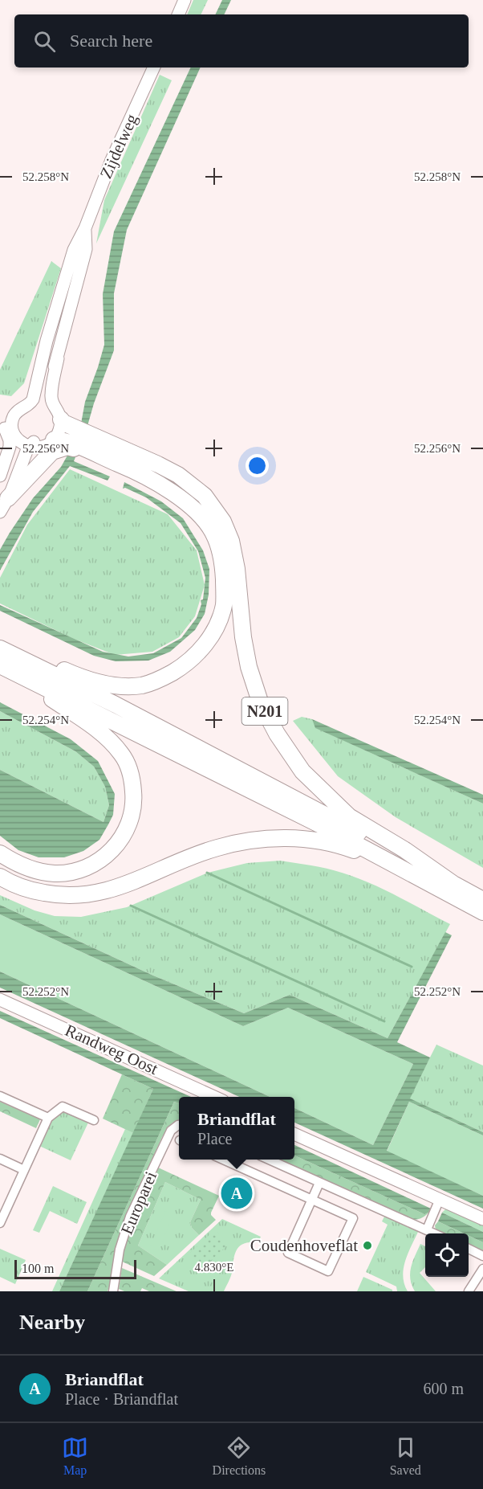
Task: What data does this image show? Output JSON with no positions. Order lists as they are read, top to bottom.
{
  "streets": {
    "highway": ["N201"],
    "main road": ["Zijdelweg", "Randweg Oost"],
    "street": ["Europarei"]
  },
  "crossings": [
    ["Zijdelweg", "N201"]
  ],
  "places": ["Coudenhoveflat"],
  "scale_bar": "100 m",
  "page": {
    "search": "Search here",
    "popup": ["Briandflat", "Place"],
    "pins": "A",
    "scale": "100 m",
    "heading": "Nearby",
    "list": [
      {
        "mark": "A",
        "name": "Briandflat",
        "note": "Place · Briandflat",
        "value": "600 m"
      }
    ],
    "nav": ["Map", "Directions", "Saved"]
  },
  "coordinates": [
    "52.258°N",
    "52.256°N",
    "52.254°N",
    "52.252°N",
    "4.830°E"
  ]
}
